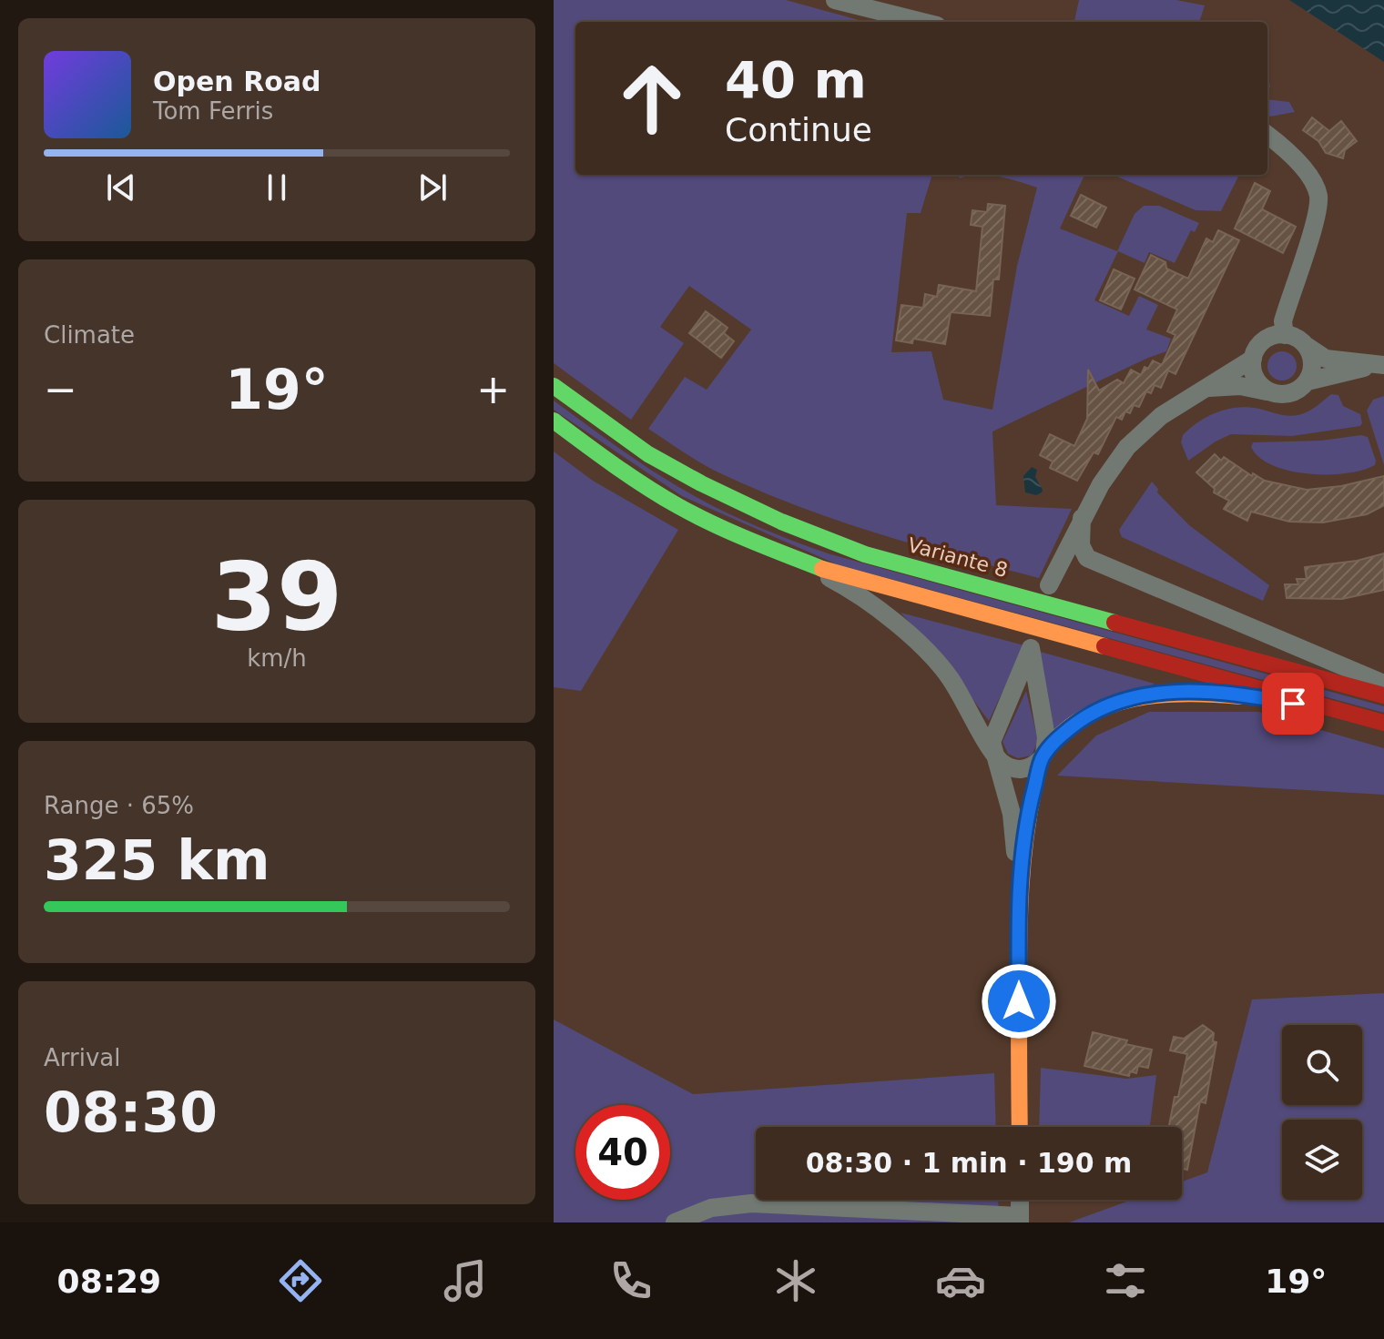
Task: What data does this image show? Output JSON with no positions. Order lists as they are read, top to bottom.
{
  "streets": {
    "main road": ["Variante 8"]
  },
  "page": {
    "turn": ["40 m", "Continue"],
    "song": ["Open Road", "Tom Ferris"],
    "tile": [
      "Climate",
      ["39", "km/h"],
      ["Range · 65%", "325 km"],
      ["Arrival", "08:30"]
    ],
    "heat": ["−", "19°", "+"],
    "limit": "40",
    "trip": "08:30 · 1 min · 190 m",
    "tabs": ["08:29", "19°"]
  }
}
